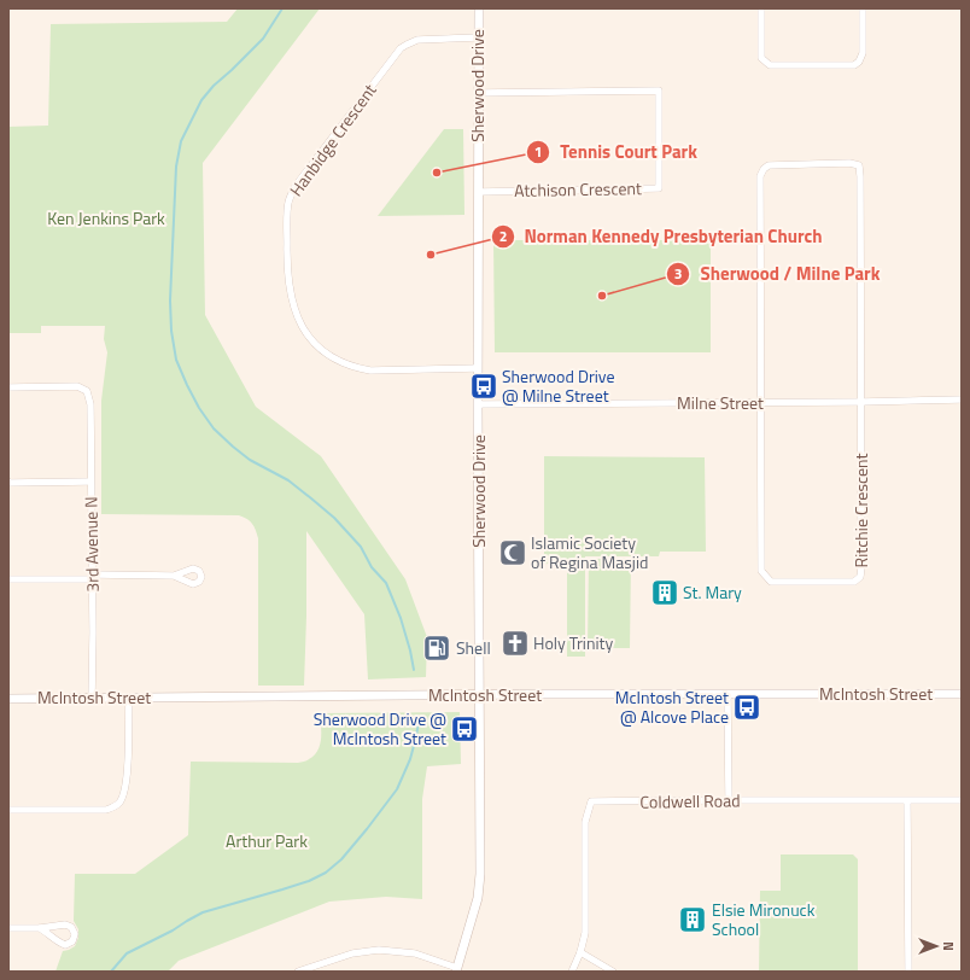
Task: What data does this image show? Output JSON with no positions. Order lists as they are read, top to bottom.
{
  "streets": {
    "street": [
      "Sherwood Drive",
      "Hanbidge Crescent",
      "Atchison Crescent",
      "Milne Street",
      "Ritchie Crescent",
      "3rd Avenue N",
      "McIntosh Street",
      "Coldwell Road"
    ]
  },
  "crossings": [
    ["Sherwood Drive", "Hanbidge Crescent"],
    ["Sherwood Drive", "Atchison Crescent"],
    ["Sherwood Drive", "Milne Street"],
    ["Sherwood Drive", "McIntosh Street"],
    ["Milne Street", "Ritchie Crescent"],
    ["3rd Avenue N", "McIntosh Street"]
  ],
  "parks": ["Ken Jenkins Park", "Arthur Park"],
  "places": {
    "other": ["Tennis Court Park", "Norman Kennedy Presbyterian Church", "Sherwood / Milne Park"],
    "bus stop": ["Sherwood Drive @ Milne Street", "McIntosh Street @ Alcove Place", "Sherwood Drive @ McIntosh Street"],
    "mosque": ["Islamic Society of Regina Masjid"],
    "building": ["St. Mary", "Elsie Mironuck School"],
    "church": ["Holy Trinity"],
    "fuel station": ["Shell"]
  },
  "north": "right"
}
